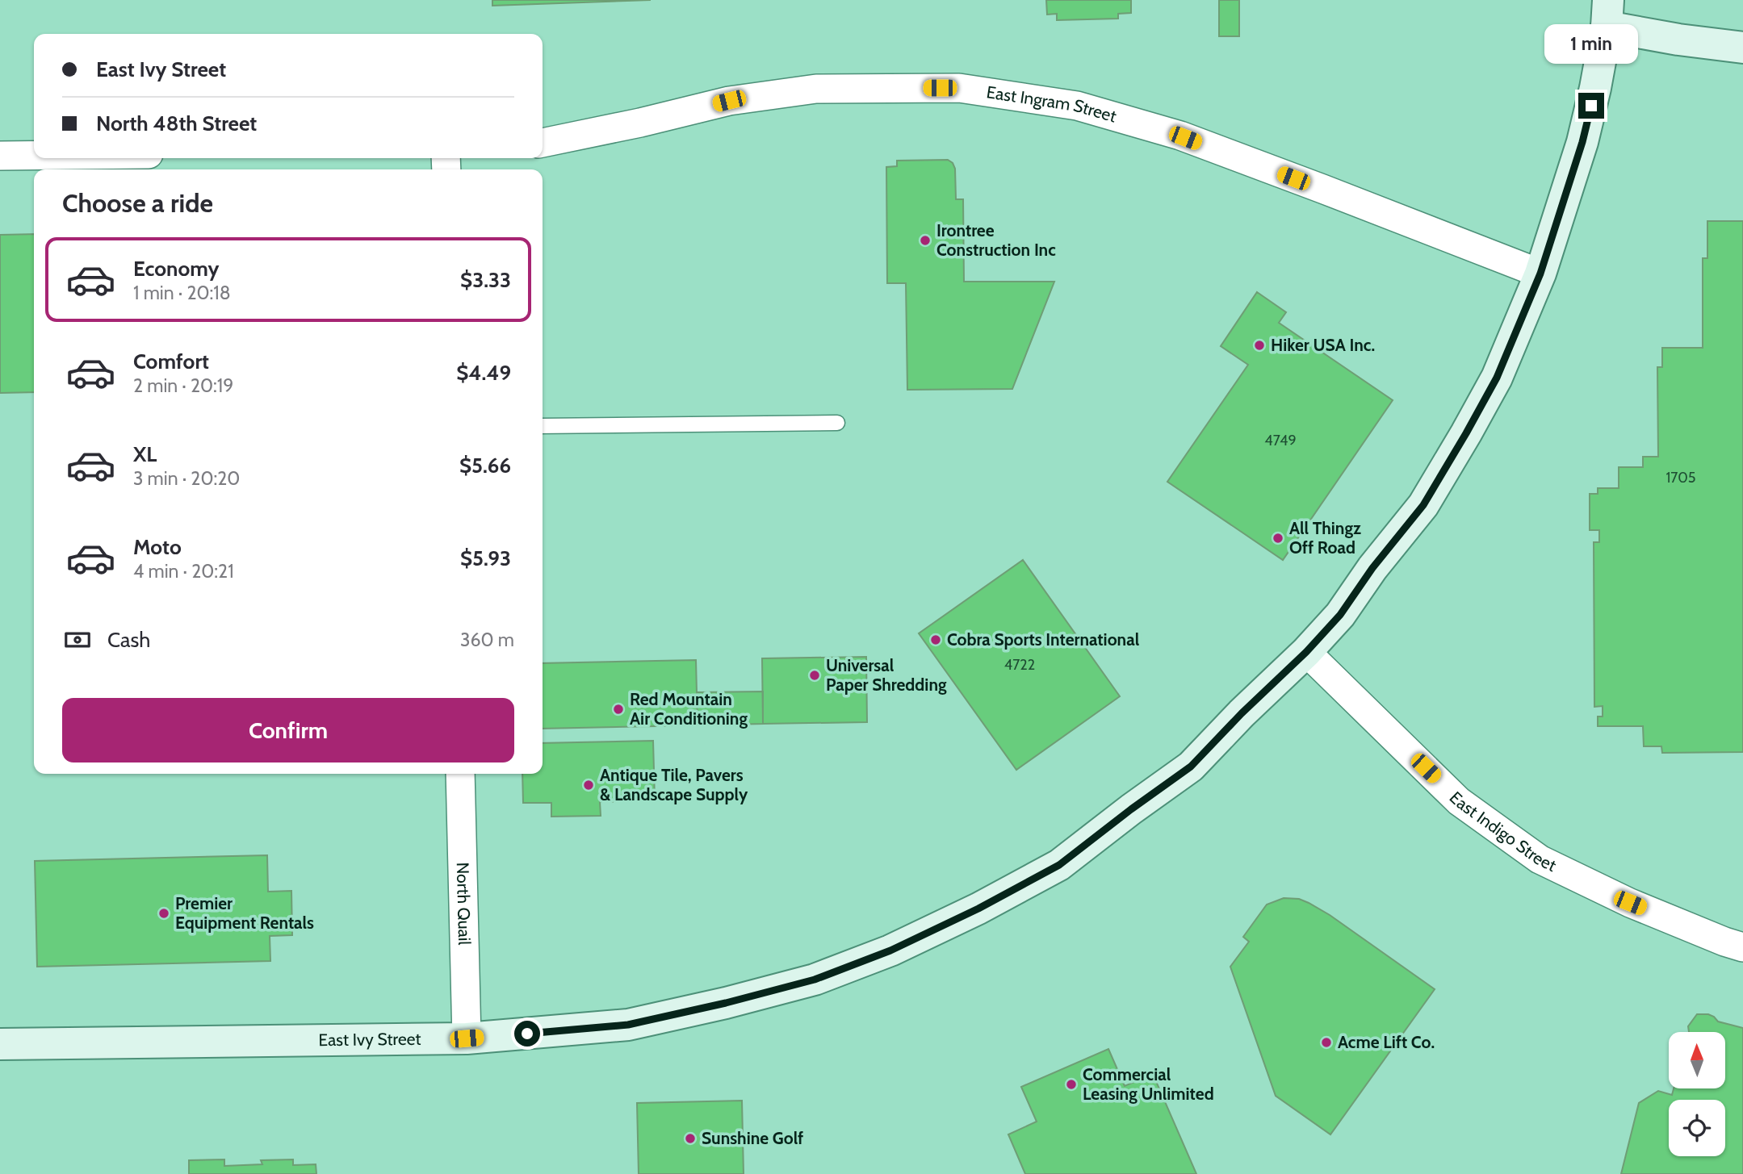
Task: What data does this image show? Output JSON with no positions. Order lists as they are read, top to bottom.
{
  "streets": {
    "street": [
      "East Ingram Street",
      "East Indigo Street",
      "North Quail",
      "East Ivy Street"
    ]
  },
  "crossings": [
    ["East Ingram Street", "East Ivy Street"],
    ["East Indigo Street", "East Ivy Street"],
    ["North Quail", "East Ivy Street"]
  ],
  "places": [
    "Irontree Construction Inc",
    "Hiker USA Inc.",
    "All Thingz Off Road",
    "Cobra Sports International",
    "Universal Paper Shredding",
    "Red Mountain Air Conditioning",
    "Antique Tile, Pavers & Landscape Supply",
    "Premier Equipment Rentals",
    "Acme Lift Co.",
    "Commercial Leasing Unlimited",
    "Sunshine Golf"
  ],
  "house_numbers": ["4749", "1705", "4722"],
  "north": "top",
  "page": {
    "bubble": "1 min",
    "banner": ["East Ivy Street", "North 48th Street"],
    "heading": "Choose a ride",
    "list": [
      {
        "name": "Economy",
        "note": "1 min · 20:18",
        "value": "$3.33"
      },
      {
        "name": "Comfort",
        "note": "2 min · 20:19",
        "value": "$4.49"
      },
      {
        "name": "XL",
        "note": "3 min · 20:20",
        "value": "$5.66"
      },
      {
        "name": "Moto",
        "note": "4 min · 20:21",
        "value": "$5.93"
      }
    ],
    "pay": ["Cash", "360 m"],
    "buttons": "Confirm"
  }
}
